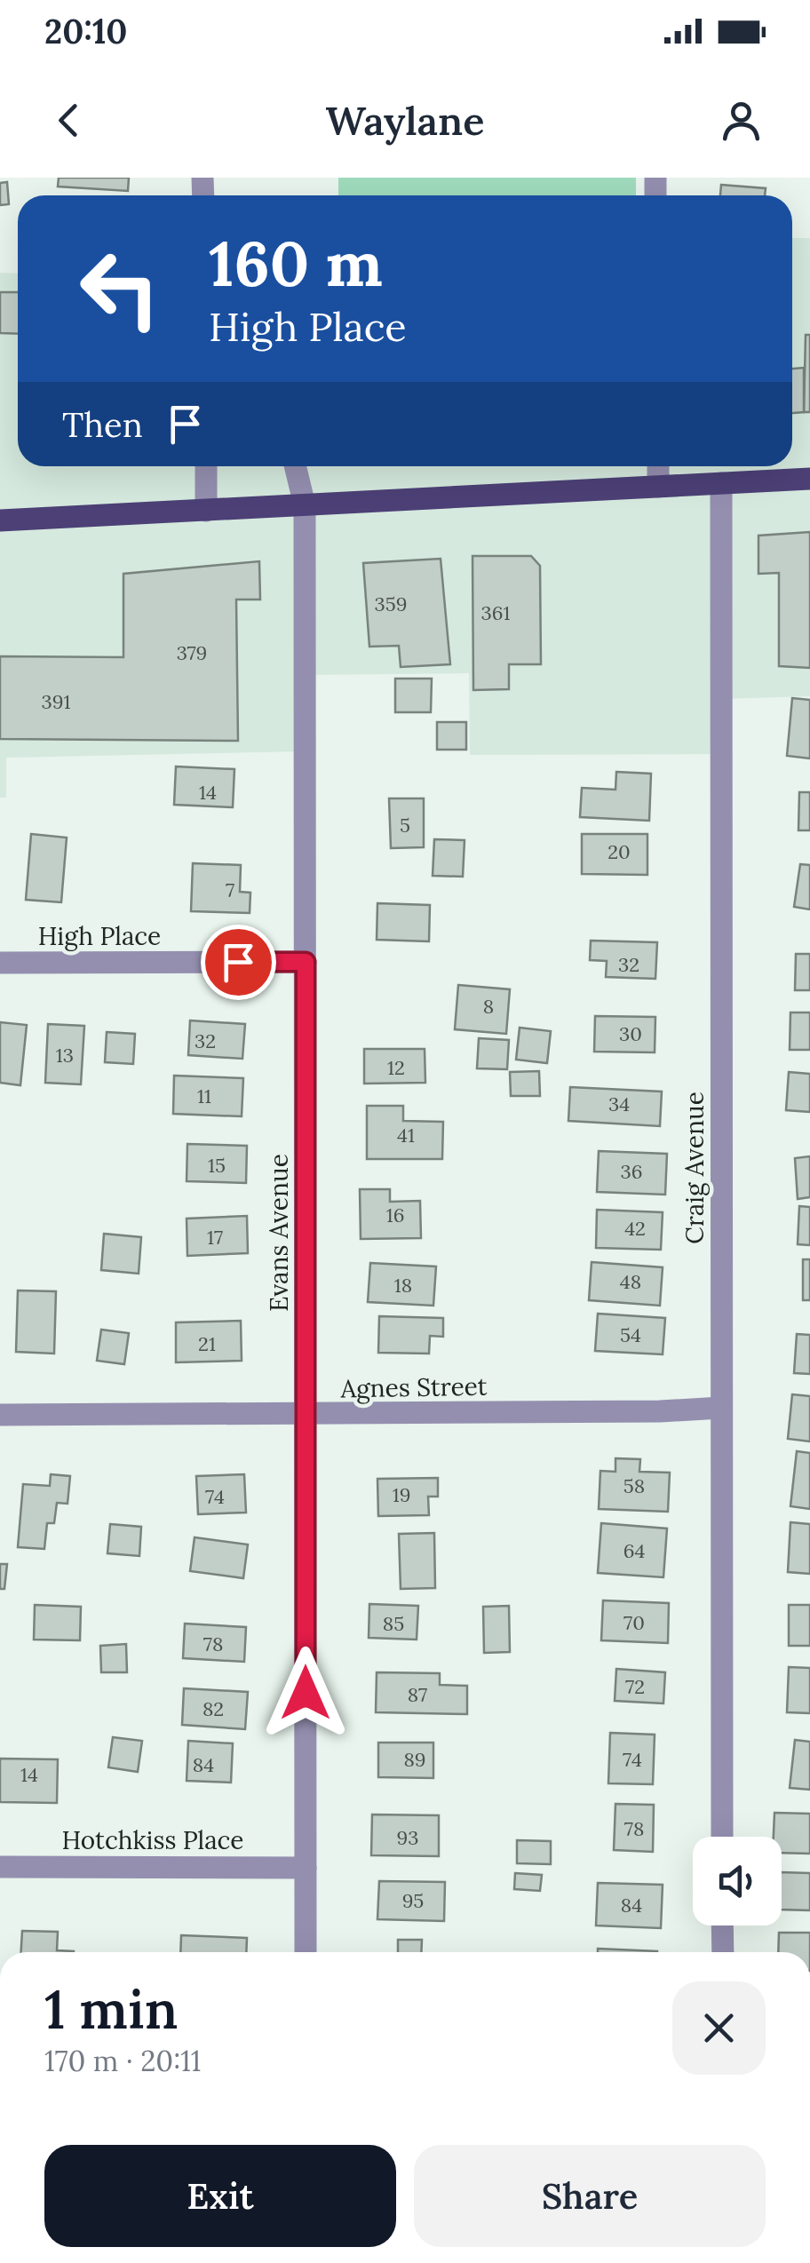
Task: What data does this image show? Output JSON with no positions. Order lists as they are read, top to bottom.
{
  "streets": {
    "street": [
      "High Place",
      "Craig Avenue",
      "Evans Avenue",
      "Agnes Street",
      "Hotchkiss Place"
    ]
  },
  "crossings": [
    ["High Place", "Evans Avenue"],
    ["Craig Avenue", "Agnes Street"],
    ["Evans Avenue", "Agnes Street"],
    ["Evans Avenue", "Hotchkiss Place"]
  ],
  "house_numbers": [
    "359",
    "361",
    "379",
    "391",
    "14",
    "5",
    "20",
    "7",
    "32",
    "8",
    "30",
    "32",
    "13",
    "12",
    "11",
    "34",
    "41",
    "15",
    "36",
    "16",
    "42",
    "17",
    "48",
    "18",
    "54",
    "21",
    "58",
    "19",
    "74",
    "64",
    "70",
    "85",
    "78",
    "72",
    "87",
    "82",
    "89",
    "74",
    "84",
    "14",
    "78",
    "93",
    "95",
    "84"
  ],
  "page": {
    "status": "20:10",
    "header": "Waylane",
    "turn": ["160 m", "High Place"],
    "then": "Then",
    "heading": ["1 min", "170 m · 20:11"],
    "buttons": ["Exit", "Share"]
  }
}
